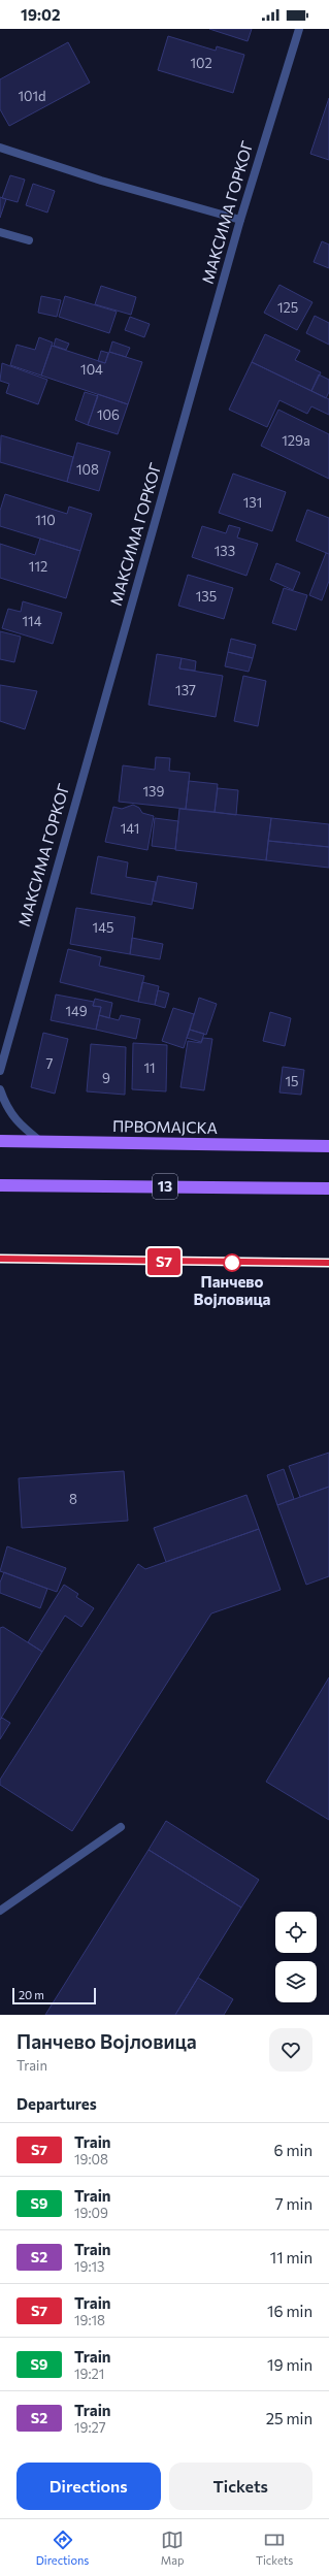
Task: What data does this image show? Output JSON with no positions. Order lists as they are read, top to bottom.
{
  "streets": {
    "main road": ["ПРВОМАЈСКА", "13"],
    "street": ["МАКСИМА ГОРКОГ"]
  },
  "places": ["Панчево Војловица"],
  "house_numbers": [
    "102",
    "101d",
    "125",
    "104",
    "106",
    "129a",
    "108",
    "131",
    "110",
    "133",
    "112",
    "135",
    "114",
    "137",
    "139",
    "141",
    "145",
    "149",
    "7",
    "11",
    "9",
    "15",
    "8"
  ],
  "scale_bar": "20 m",
  "page": {
    "status": "19:02",
    "on_map": "S7",
    "scale": "20 m",
    "heading": [
      ["Панчево Војловица", "Train"],
      "Departures"
    ],
    "list": [
      {
        "mark": "S7",
        "name": "Train",
        "note": "19:08",
        "value": "6 min"
      },
      {
        "mark": "S9",
        "name": "Train",
        "note": "19:09",
        "value": "7 min"
      },
      {
        "mark": "S2",
        "name": "Train",
        "note": "19:13",
        "value": "11 min"
      },
      {
        "mark": "S7",
        "name": "Train",
        "note": "19:18",
        "value": "16 min"
      },
      {
        "mark": "S9",
        "name": "Train",
        "note": "19:21",
        "value": "19 min"
      },
      {
        "mark": "S2",
        "name": "Train",
        "note": "19:27",
        "value": "25 min"
      }
    ],
    "buttons": ["Directions", "Tickets"],
    "tabs": ["Directions", "Map", "Tickets"]
  }
}
